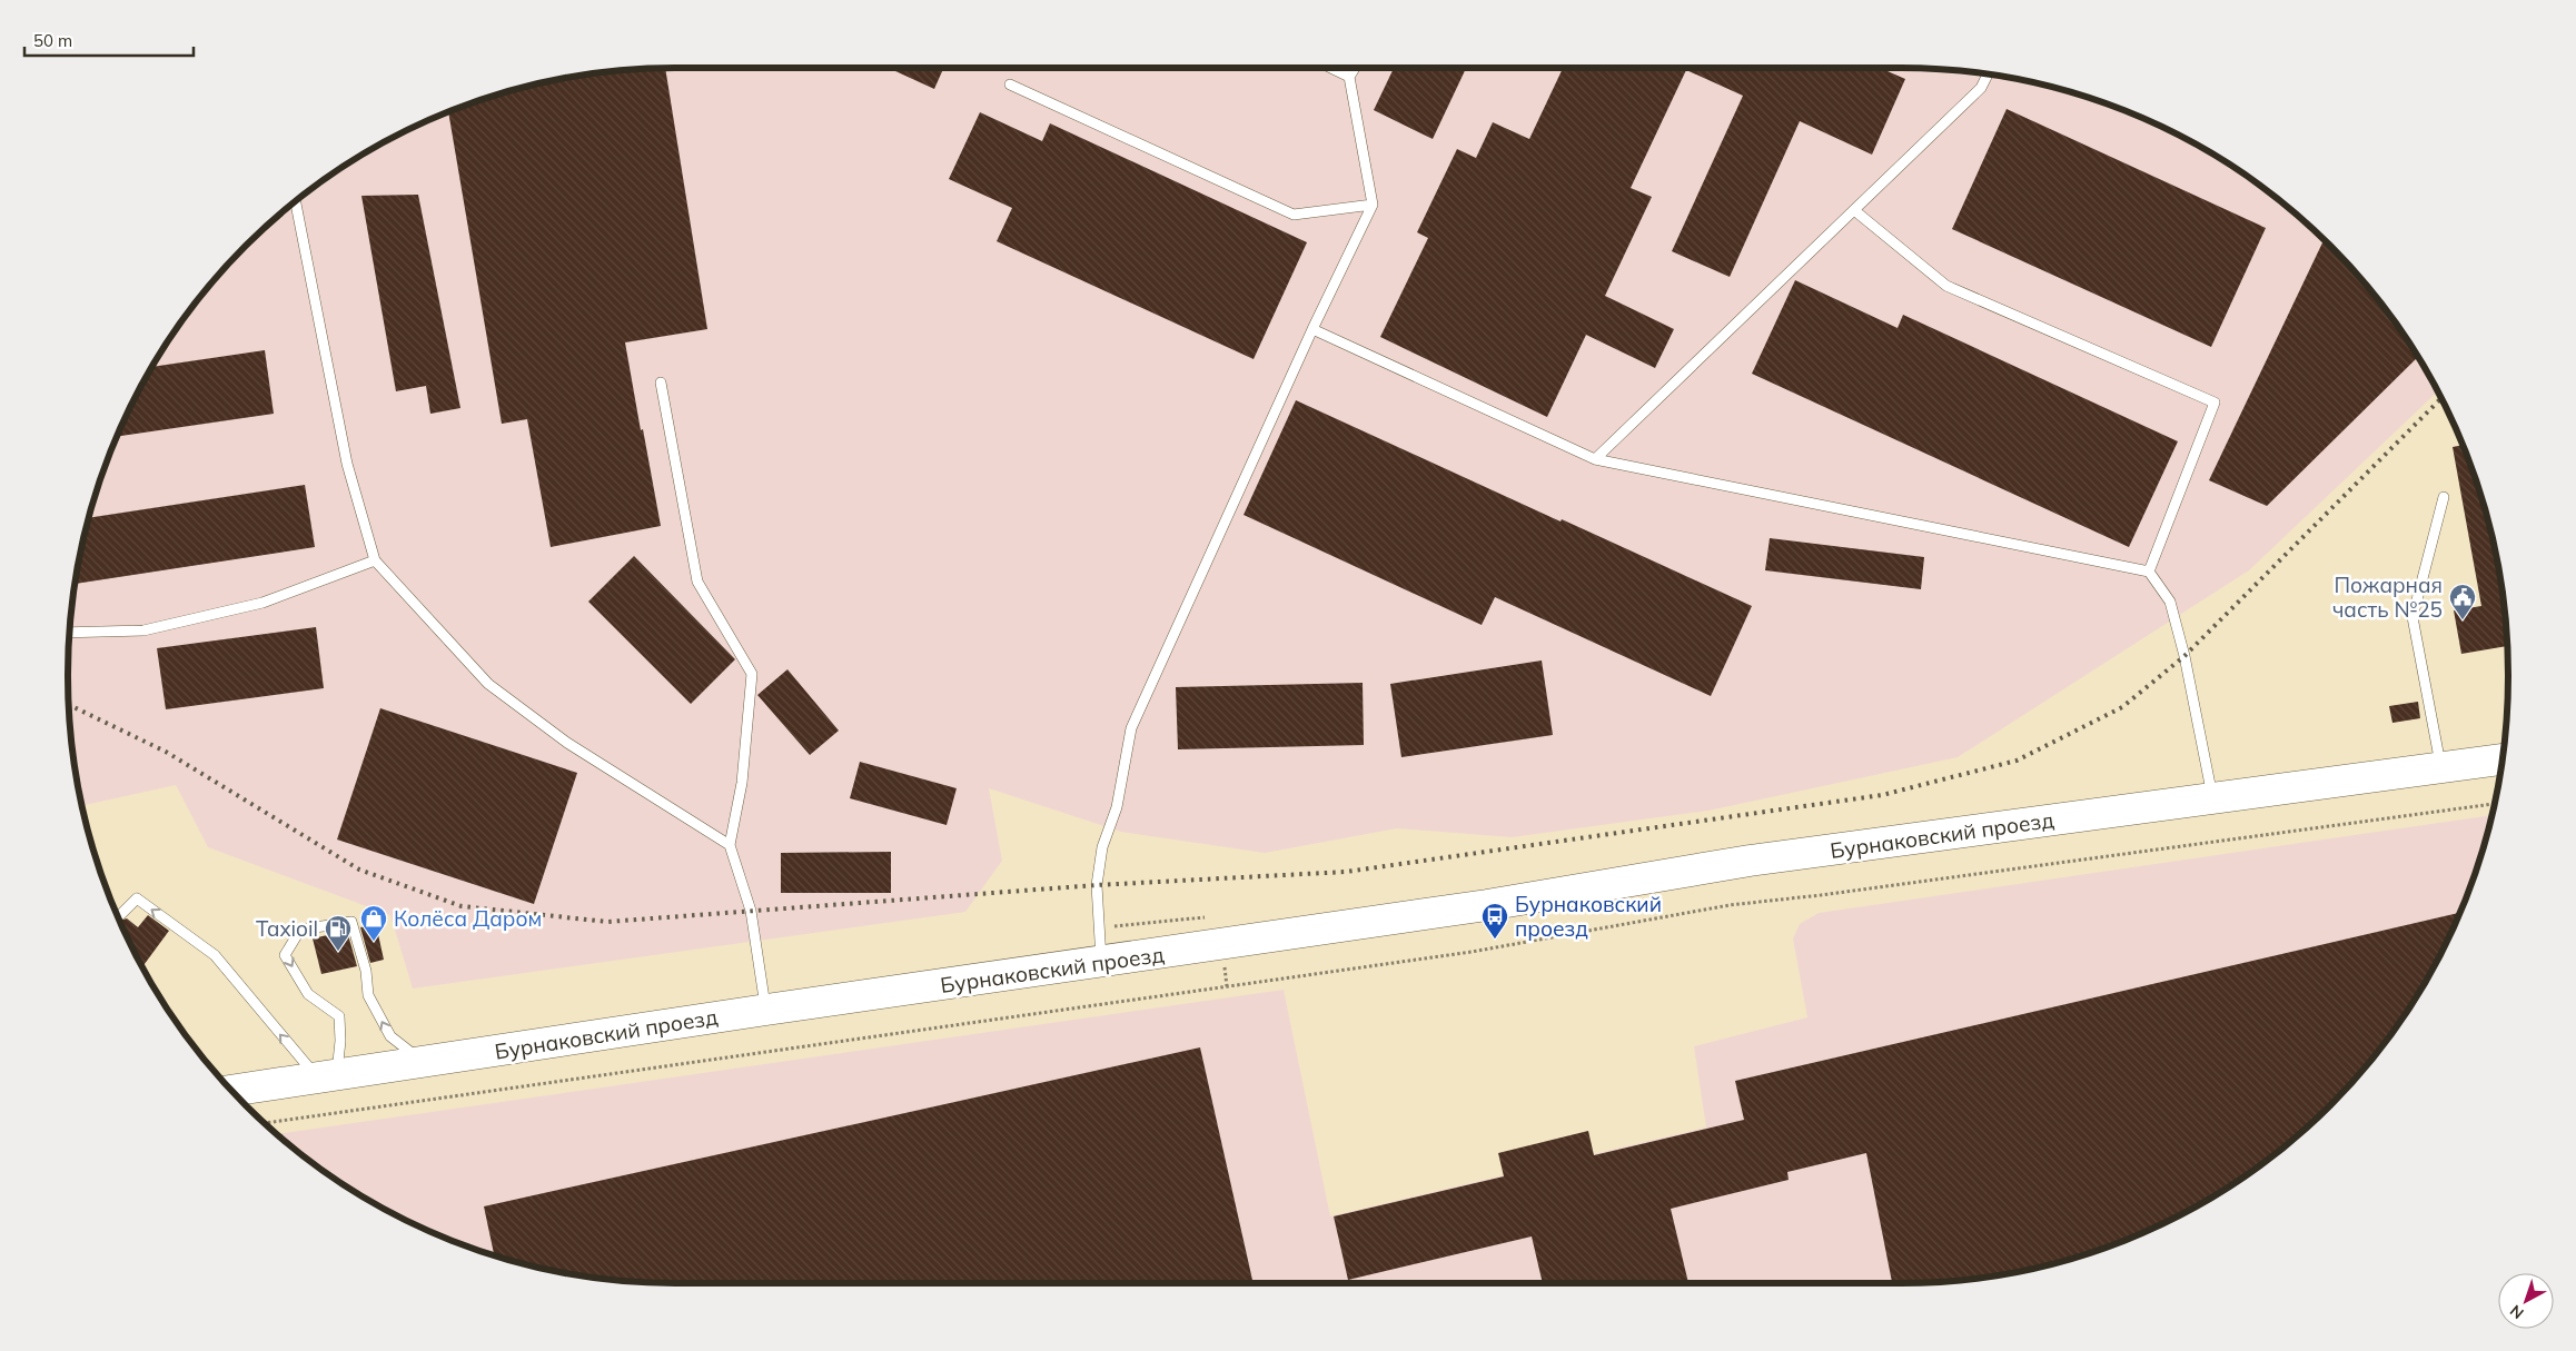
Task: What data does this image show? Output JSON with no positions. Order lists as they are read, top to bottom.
{
  "streets": {
    "main road": ["Бурнаковский проезд"]
  },
  "places": {
    "public building": ["Пожарная часть №25"],
    "bus stop": ["Бурнаковский проезд"],
    "shop": ["Колёса Даром"],
    "fuel station": ["Taxioil"]
  },
  "scale_bar": "50 m",
  "north": "bottom left"
}
